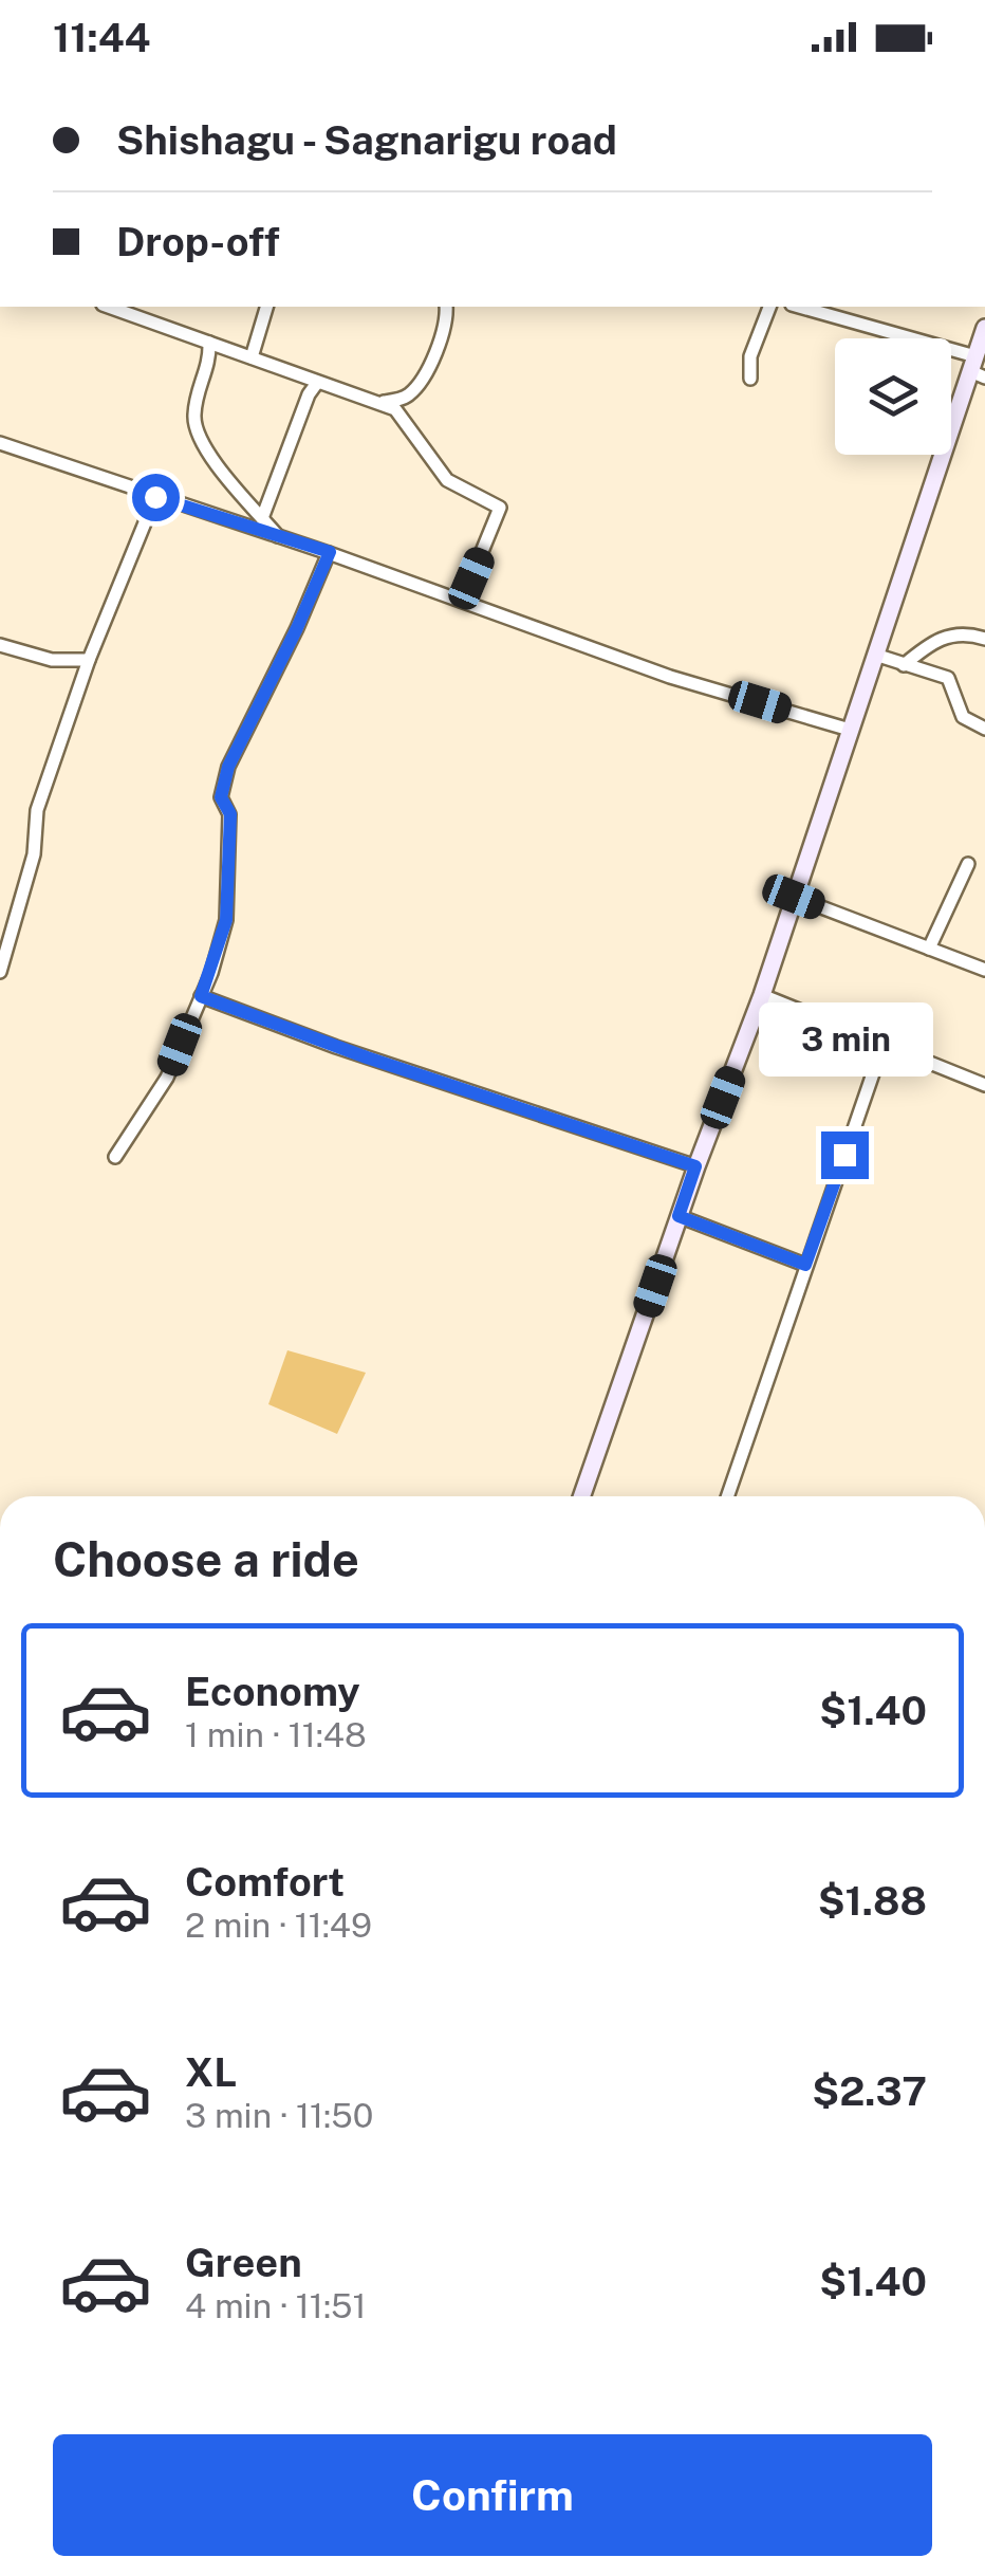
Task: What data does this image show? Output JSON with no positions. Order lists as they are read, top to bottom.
{
  "page": {
    "status": "11:44",
    "banner": ["Shishagu - Sagnarigu road", "Drop-off"],
    "bubble": "3 min",
    "heading": "Choose a ride",
    "list": [
      {
        "name": "Economy",
        "note": "1 min · 11:48",
        "value": "$1.40"
      },
      {
        "name": "Comfort",
        "note": "2 min · 11:49",
        "value": "$1.88"
      },
      {
        "name": "XL",
        "note": "3 min · 11:50",
        "value": "$2.37"
      },
      {
        "name": "Green",
        "note": "4 min · 11:51",
        "value": "$1.40"
      }
    ],
    "buttons": "Confirm"
  }
}
